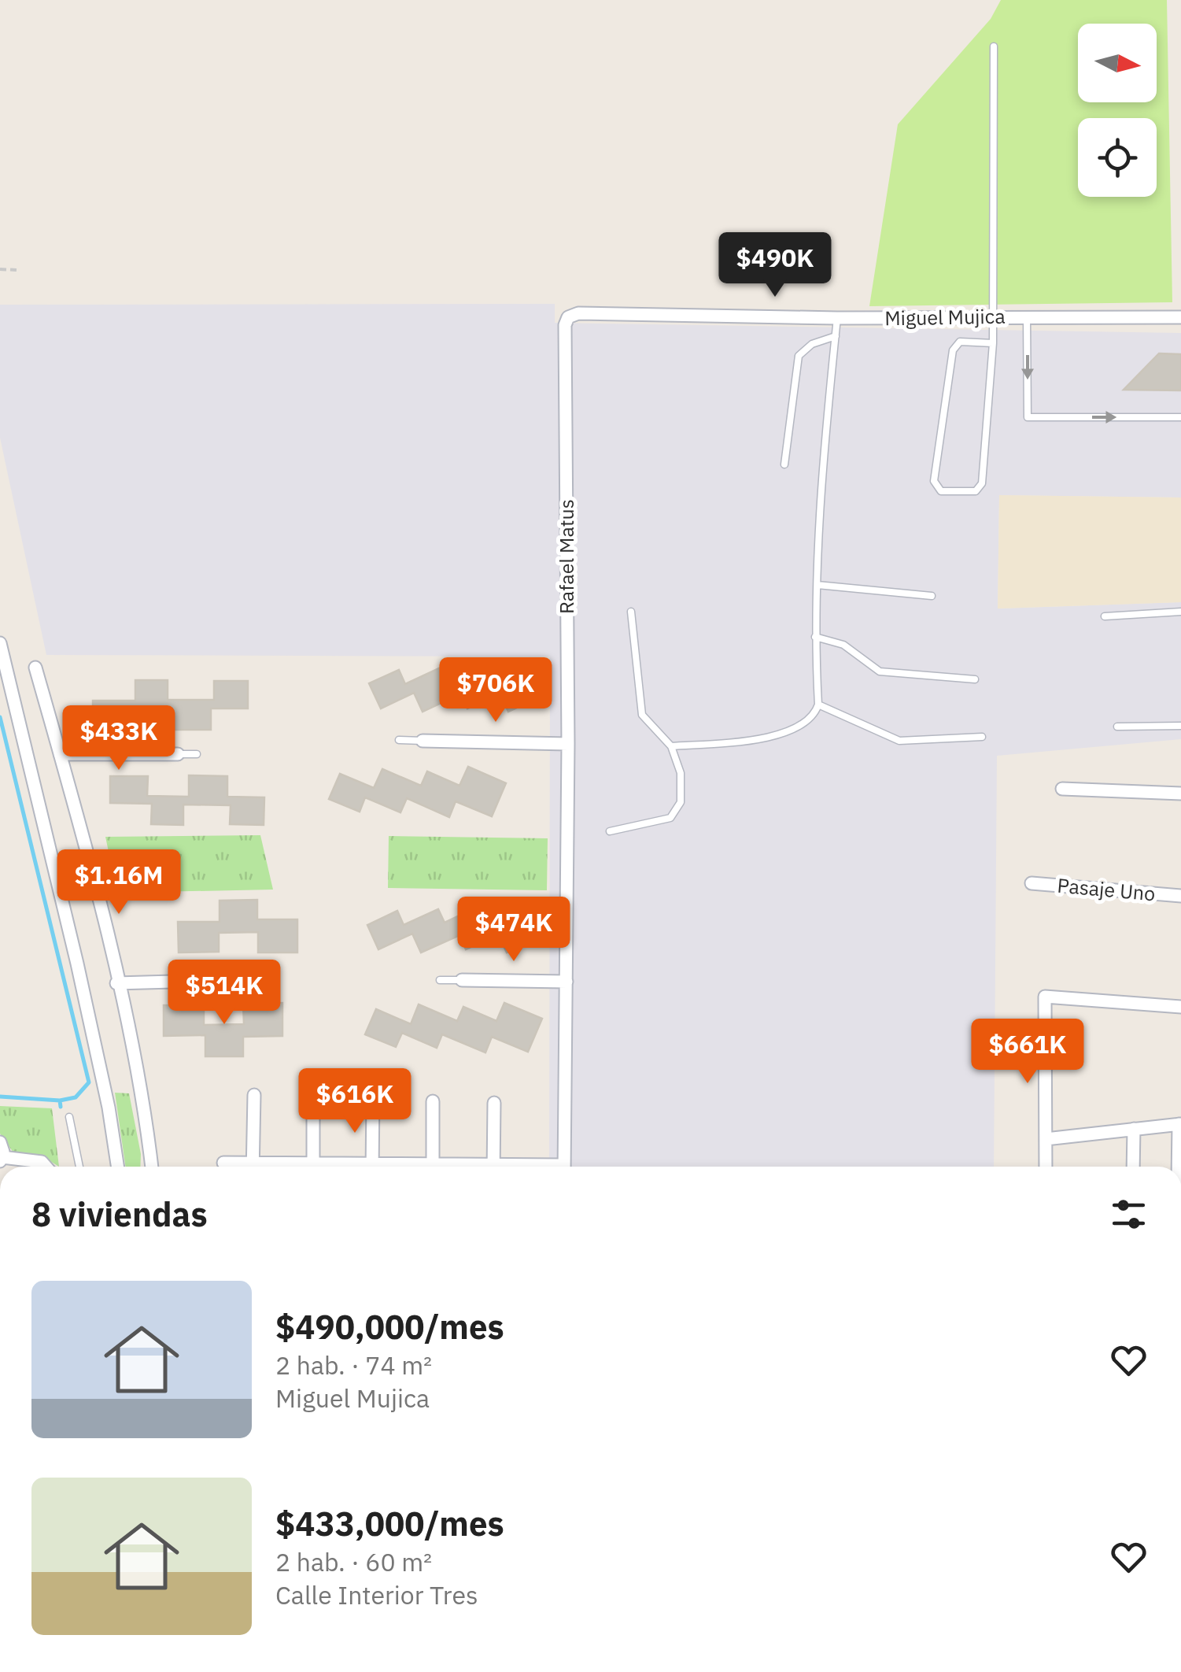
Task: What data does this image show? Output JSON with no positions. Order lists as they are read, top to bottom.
{
  "streets": {
    "street": ["Miguel Mujica", "Rafael Matus", "Pasaje Uno"]
  },
  "crossings": [
    ["Miguel Mujica", "Rafael Matus"]
  ],
  "north": "right",
  "page": {
    "price": [
      "$490K",
      "$706K",
      "$433K",
      "$1.16M",
      "$474K",
      "$514K",
      "$661K",
      "$616K"
    ],
    "heading": "8 viviendas",
    "list": [
      {
        "name": "$490,000/mes",
        "note": "2 hab. · 74 m² · Miguel Mujica"
      },
      {
        "name": "$433,000/mes",
        "note": "2 hab. · 60 m² · Calle Interior Tres"
      }
    ]
  }
}
